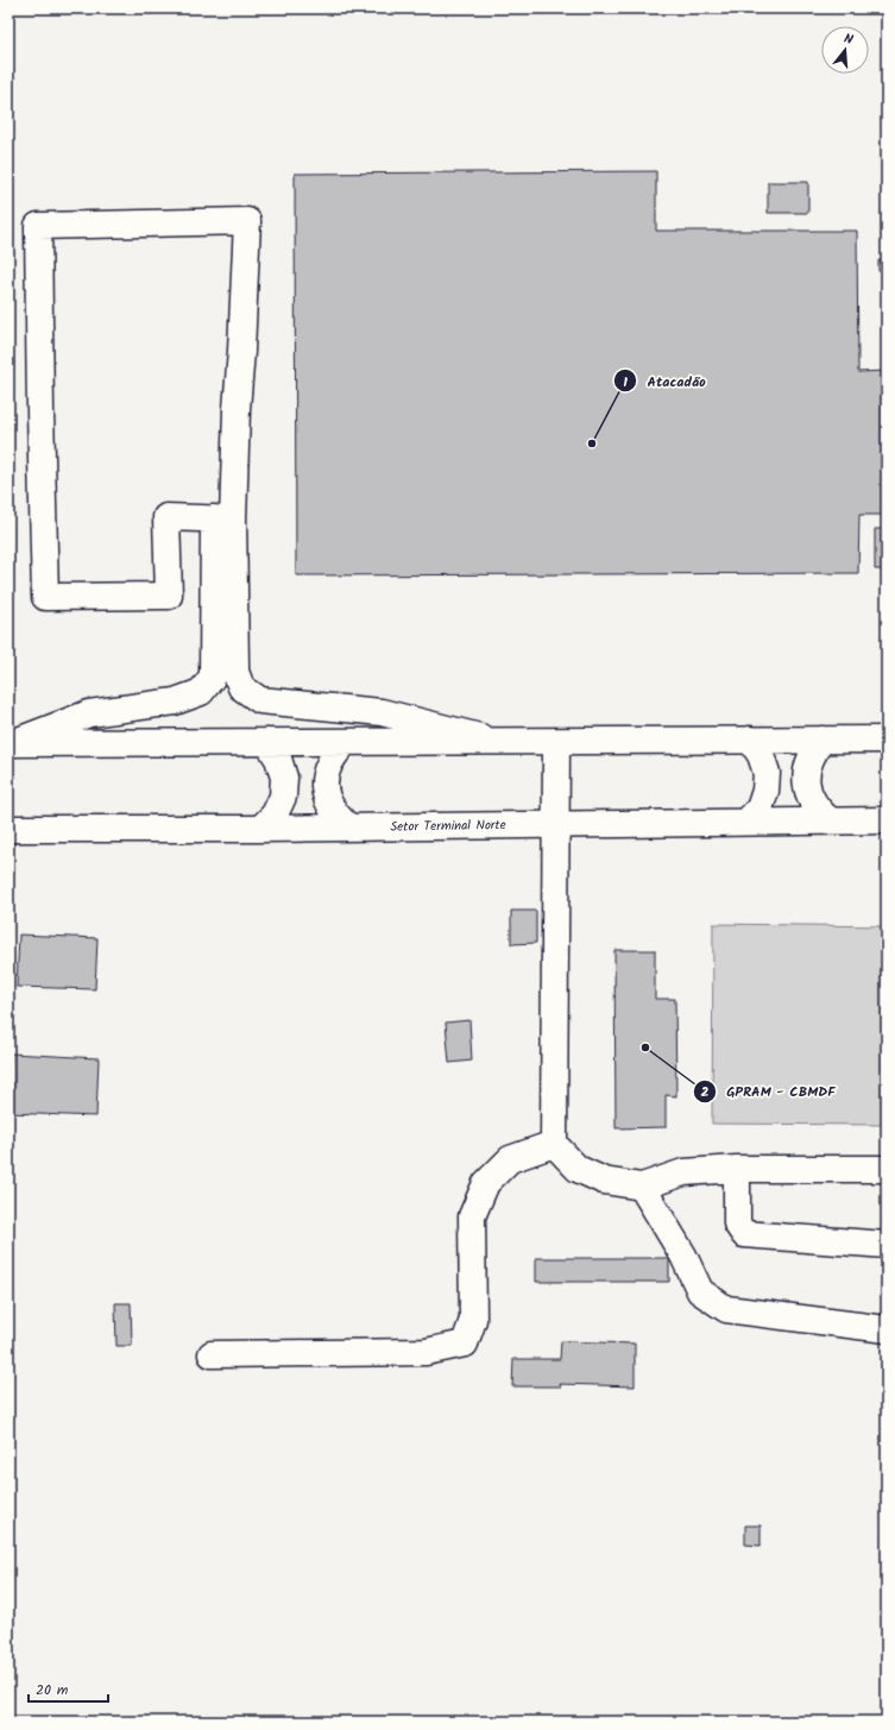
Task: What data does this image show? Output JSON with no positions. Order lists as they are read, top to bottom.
{
  "streets": {
    "main road": ["Setor Terminal Norte"]
  },
  "places": ["Atacadão", "GPRAM - CBMDF"],
  "scale_bar": "20 m",
  "north": "top"
}
